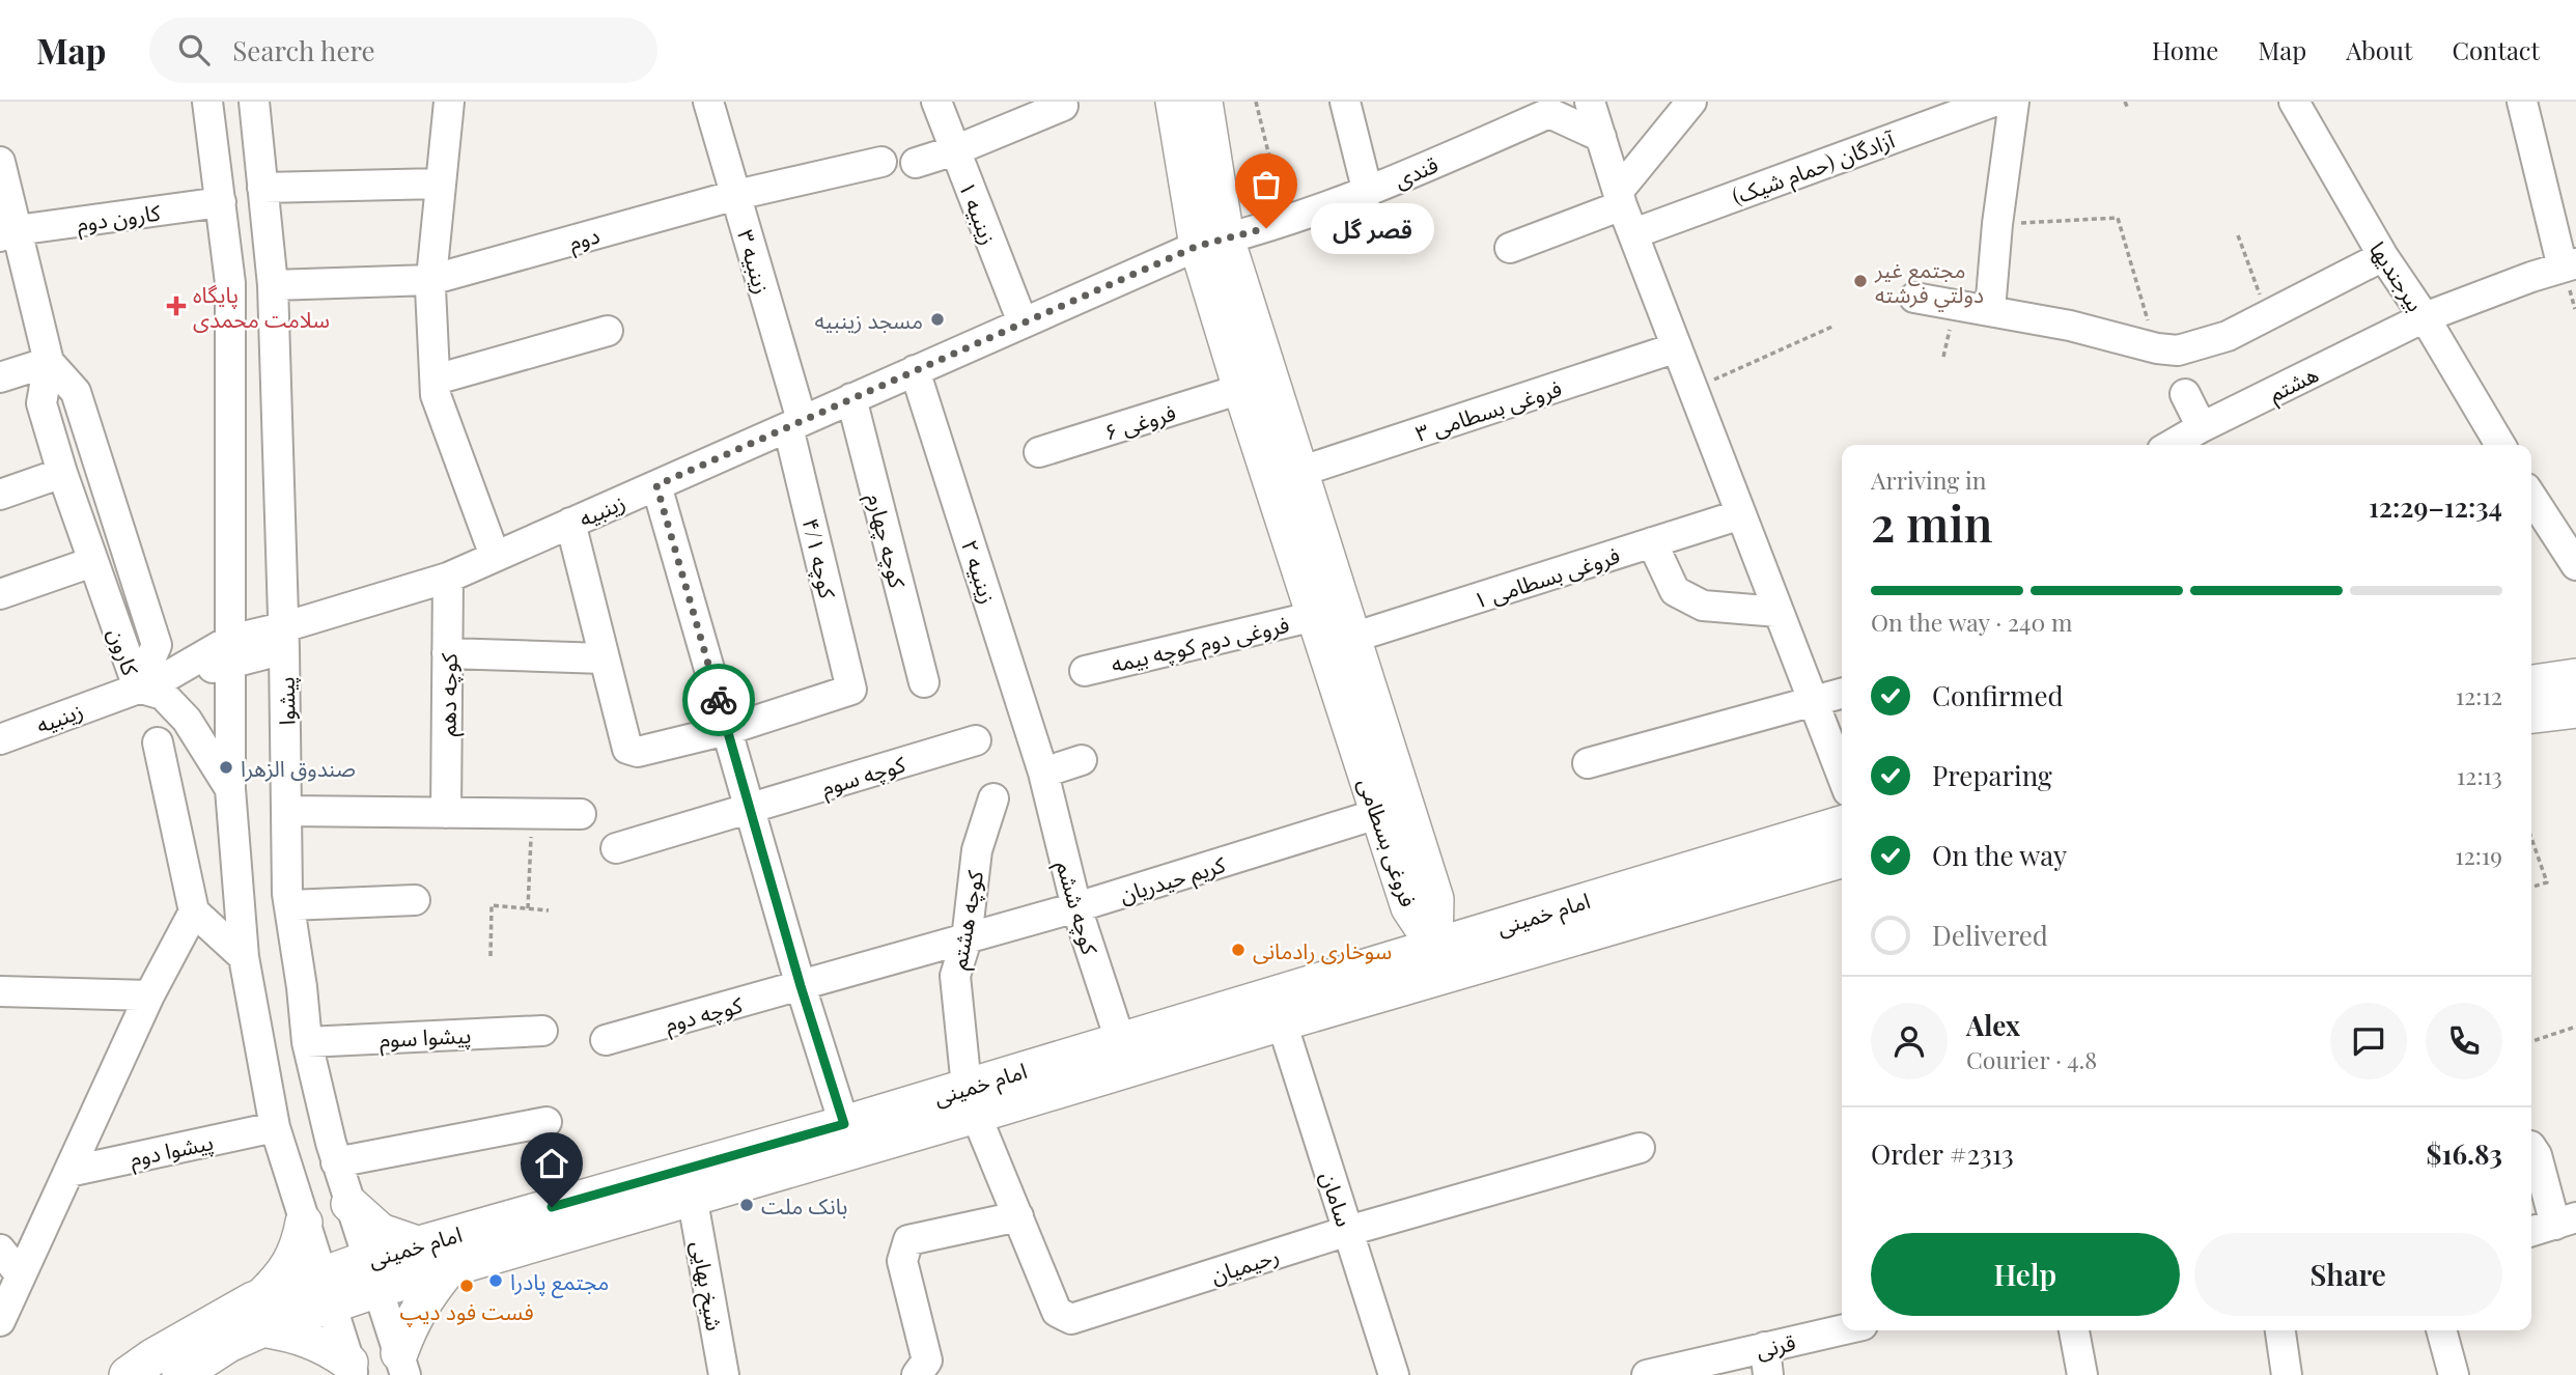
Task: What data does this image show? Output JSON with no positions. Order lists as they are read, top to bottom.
{
  "streets": {
    "main road": ["فروغی بسطامی", "امام خمینی"],
    "street": [
      "آزادگان (حمام شیک)",
      "قندی",
      "زینبیه ۱",
      "کارون دوم",
      "دوم",
      "زینبیه ۳",
      "بیرجندیها",
      "هشتم",
      "فروغی بسطامی ۳",
      "فروغی ۶",
      "زینبیه",
      "کوچه چهارم",
      "کوچه ۴/۱",
      "زینبیه ۲",
      "فروغی بسطامی ۱",
      "فروغی دوم کوچه بیمه",
      "کارون",
      "کوچه دهم",
      "پیشوا",
      "کوچه سوم",
      "کریم حیدریان",
      "کوچه ششم",
      "کوچه هشتم",
      "کوچه دوم",
      "پیشوا سوم",
      "پیشوا دوم",
      "سامان",
      "رحیمیان",
      "شیخ بهایی",
      "قرنی"
    ]
  },
  "crossings": [
    ["قندی", "زینبیه"],
    ["قندی", "فروغی بسطامی"],
    ["زینبیه ۱", "زینبیه"],
    ["کارون دوم", "کارون"],
    ["دوم", "زینبیه ۳"],
    ["زینبیه ۳", "زینبیه"],
    ["زینبیه ۳", "کوچه ۴/۱"],
    ["بیرجندیها", "هشتم"],
    ["فروغی بسطامی ۳", "فروغی بسطامی"],
    ["فروغی ۶", "فروغی بسطامی"],
    ["زینبیه", "کوچه چهارم"],
    ["زینبیه", "کوچه ۴/۱"],
    ["زینبیه", "زینبیه ۲"],
    ["زینبیه", "کارون"],
    ["زینبیه", "کوچه دهم"],
    ["زینبیه", "پیشوا"],
    ["زینبیه", "فروغی بسطامی"],
    ["زینبیه ۲", "کوچه ششم"],
    ["فروغی بسطامی ۱", "فروغی بسطامی"],
    ["فروغی دوم کوچه بیمه", "فروغی بسطامی"],
    ["پیشوا", "امام خمینی"],
    ["پیشوا", "پیشوا سوم"],
    ["فروغی بسطامی", "کریم حیدریان"],
    ["فروغی بسطامی", "امام خمینی"],
    ["کریم حیدریان", "کوچه ششم"],
    ["کریم حیدریان", "کوچه هشتم"],
    ["کریم حیدریان", "کوچه دوم"],
    ["کوچه ششم", "امام خمینی"],
    ["امام خمینی", "کوچه هشتم"],
    ["امام خمینی", "سامان"],
    ["امام خمینی", "رحیمیان"],
    ["امام خمینی", "شیخ بهایی"],
    ["کوچه هشتم", "کوچه دوم"],
    ["کوچه هشتم", "رحیمیان"],
    ["سامان", "رحیمیان"]
  ],
  "places": {
    "other": [
      "قصر گل",
      "مجتمع غير دولتي فرشته",
      "مسجد زینبیه",
      "صندوق الزهرا",
      "سوخاری رادمانی",
      "بانک ملت",
      "مجتمع پادرا",
      "فست فود دیپ"
    ],
    "health": ["پایگاه سلامت محمدی"]
  },
  "page": {
    "header": "Map",
    "search": "Search here",
    "nav": [
      "Home",
      "Map",
      "About",
      "Contact"
    ],
    "bubble": "قصر گل",
    "heading": ["2 min", "Arriving in", "12:29–12:34"],
    "panel": [
      "Alex",
      "Courier · 4.8",
      "Order #2313",
      "$16.83"
    ],
    "bar": "On the way · 240 m",
    "list": [
      ["Confirmed", "12:12"],
      ["Preparing", "12:13"],
      ["On the way", "12:19"],
      "Delivered"
    ],
    "buttons": ["Help", "Share"]
  }
}
